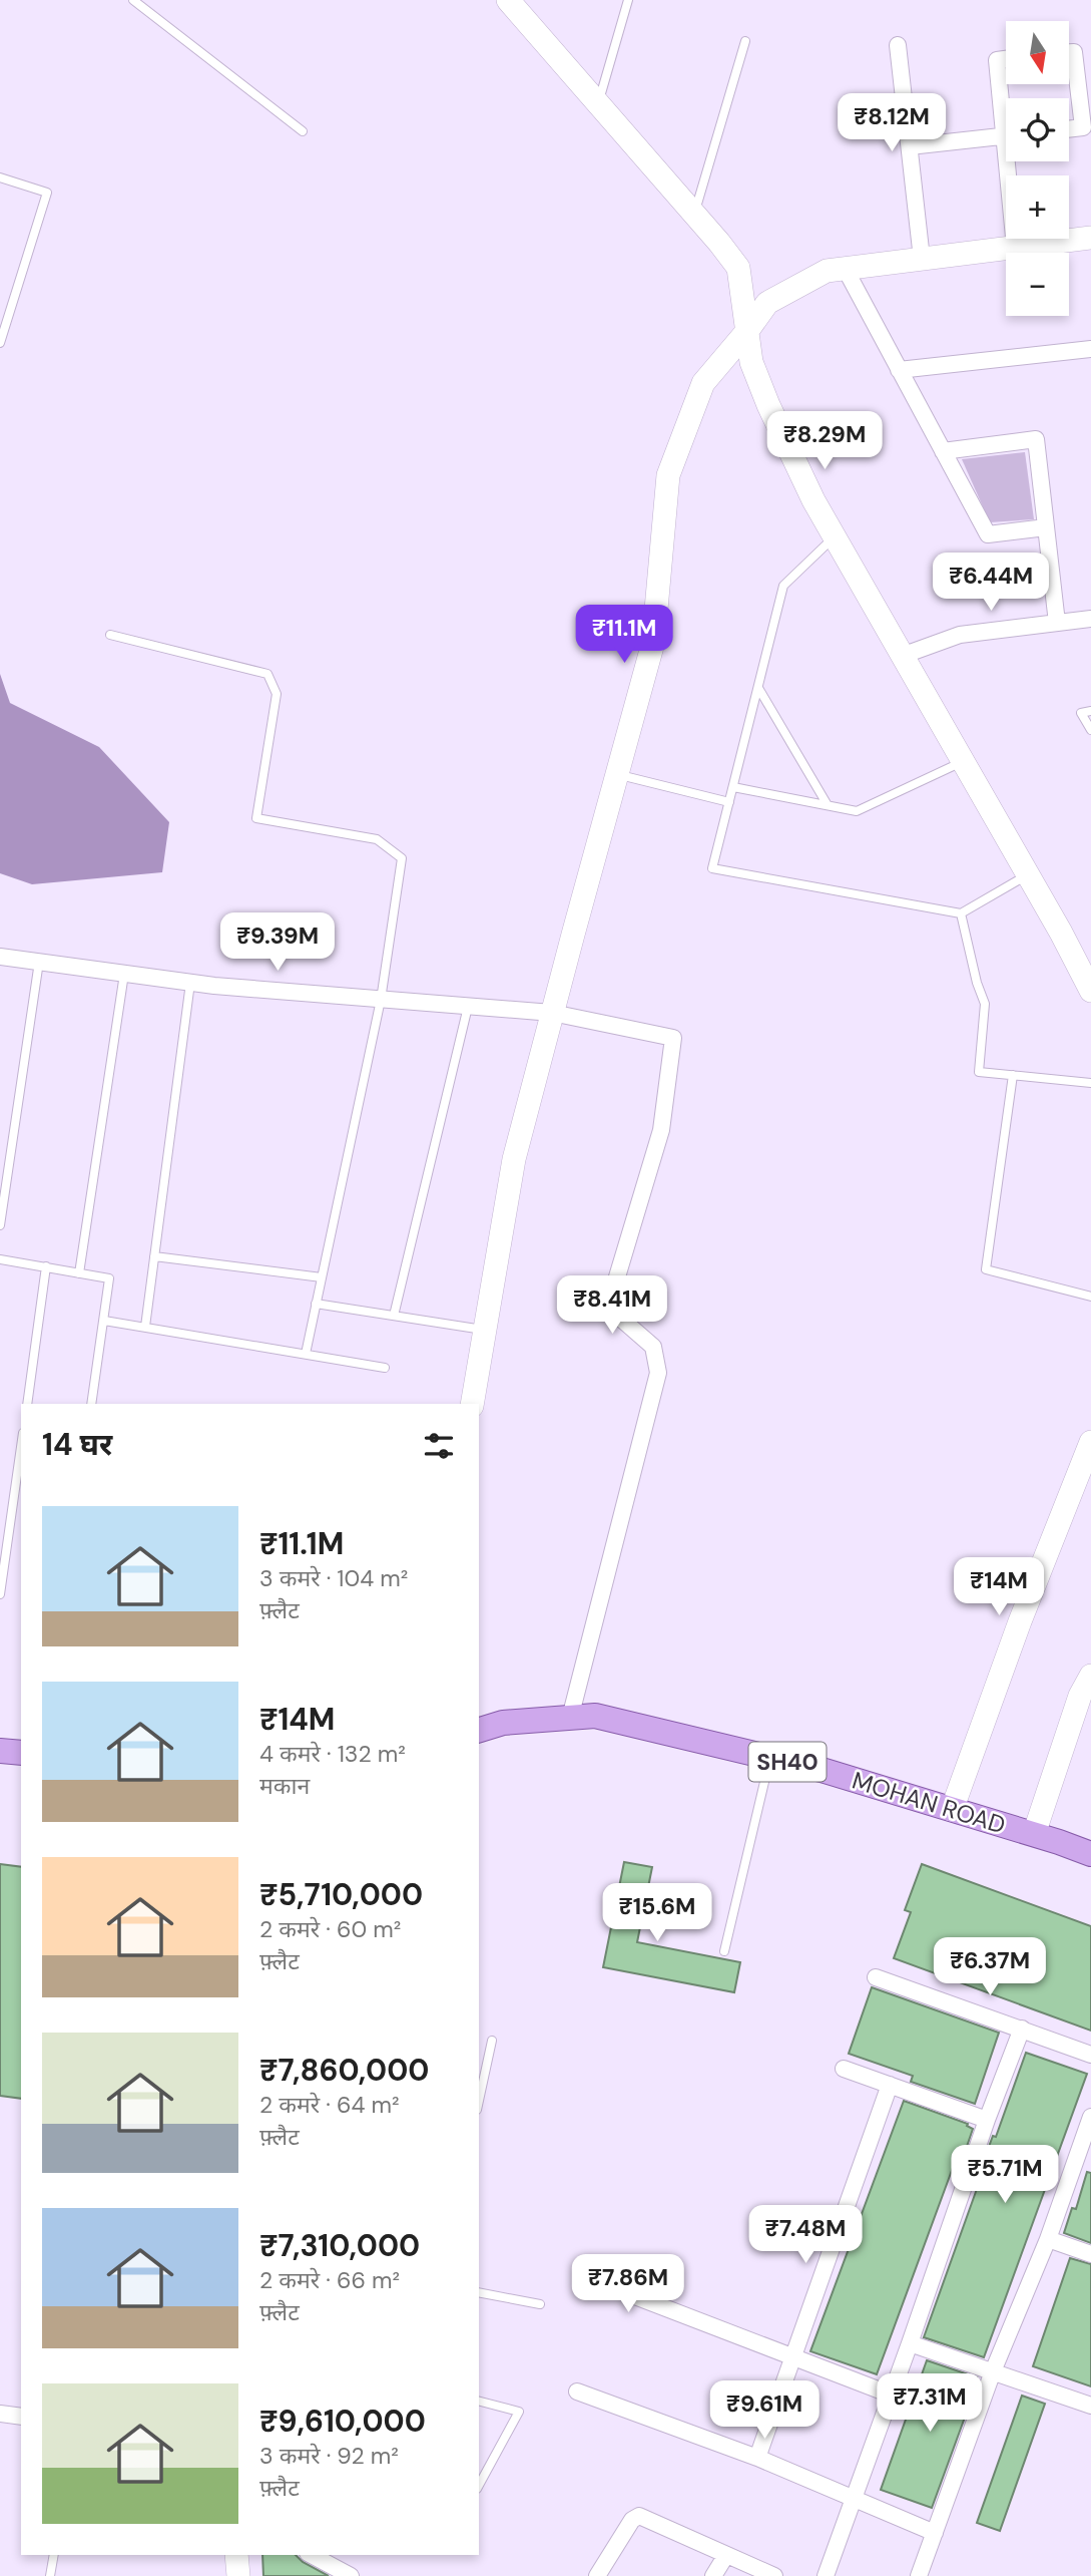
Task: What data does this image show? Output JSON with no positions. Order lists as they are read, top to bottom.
{
  "streets": {
    "main road": ["SH40", "MOHAN ROAD"]
  },
  "north": "bottom",
  "page": {
    "map_buttons": ["+", "−"],
    "price": [
      "₹8.12M",
      "₹8.29M",
      "₹6.44M",
      "₹11.1M",
      "₹9.39M",
      "₹8.41M",
      "₹14M",
      "₹15.6M",
      "₹6.37M",
      "₹5.71M",
      "₹7.48M",
      "₹7.86M",
      "₹7.31M",
      "₹9.61M"
    ],
    "heading": "14 घर",
    "list": [
      {
        "name": "₹11.1M",
        "note": "3 कमरे · 104 m² · फ़्लैट"
      },
      {
        "name": "₹14M",
        "note": "4 कमरे · 132 m² · मकान"
      },
      {
        "name": "₹5,710,000",
        "note": "2 कमरे · 60 m² · फ़्लैट"
      },
      {
        "name": "₹7,860,000",
        "note": "2 कमरे · 64 m² · फ़्लैट"
      },
      {
        "name": "₹7,310,000",
        "note": "2 कमरे · 66 m² · फ़्लैट"
      },
      {
        "name": "₹9,610,000",
        "note": "3 कमरे · 92 m² · फ़्लैट"
      }
    ]
  }
}
